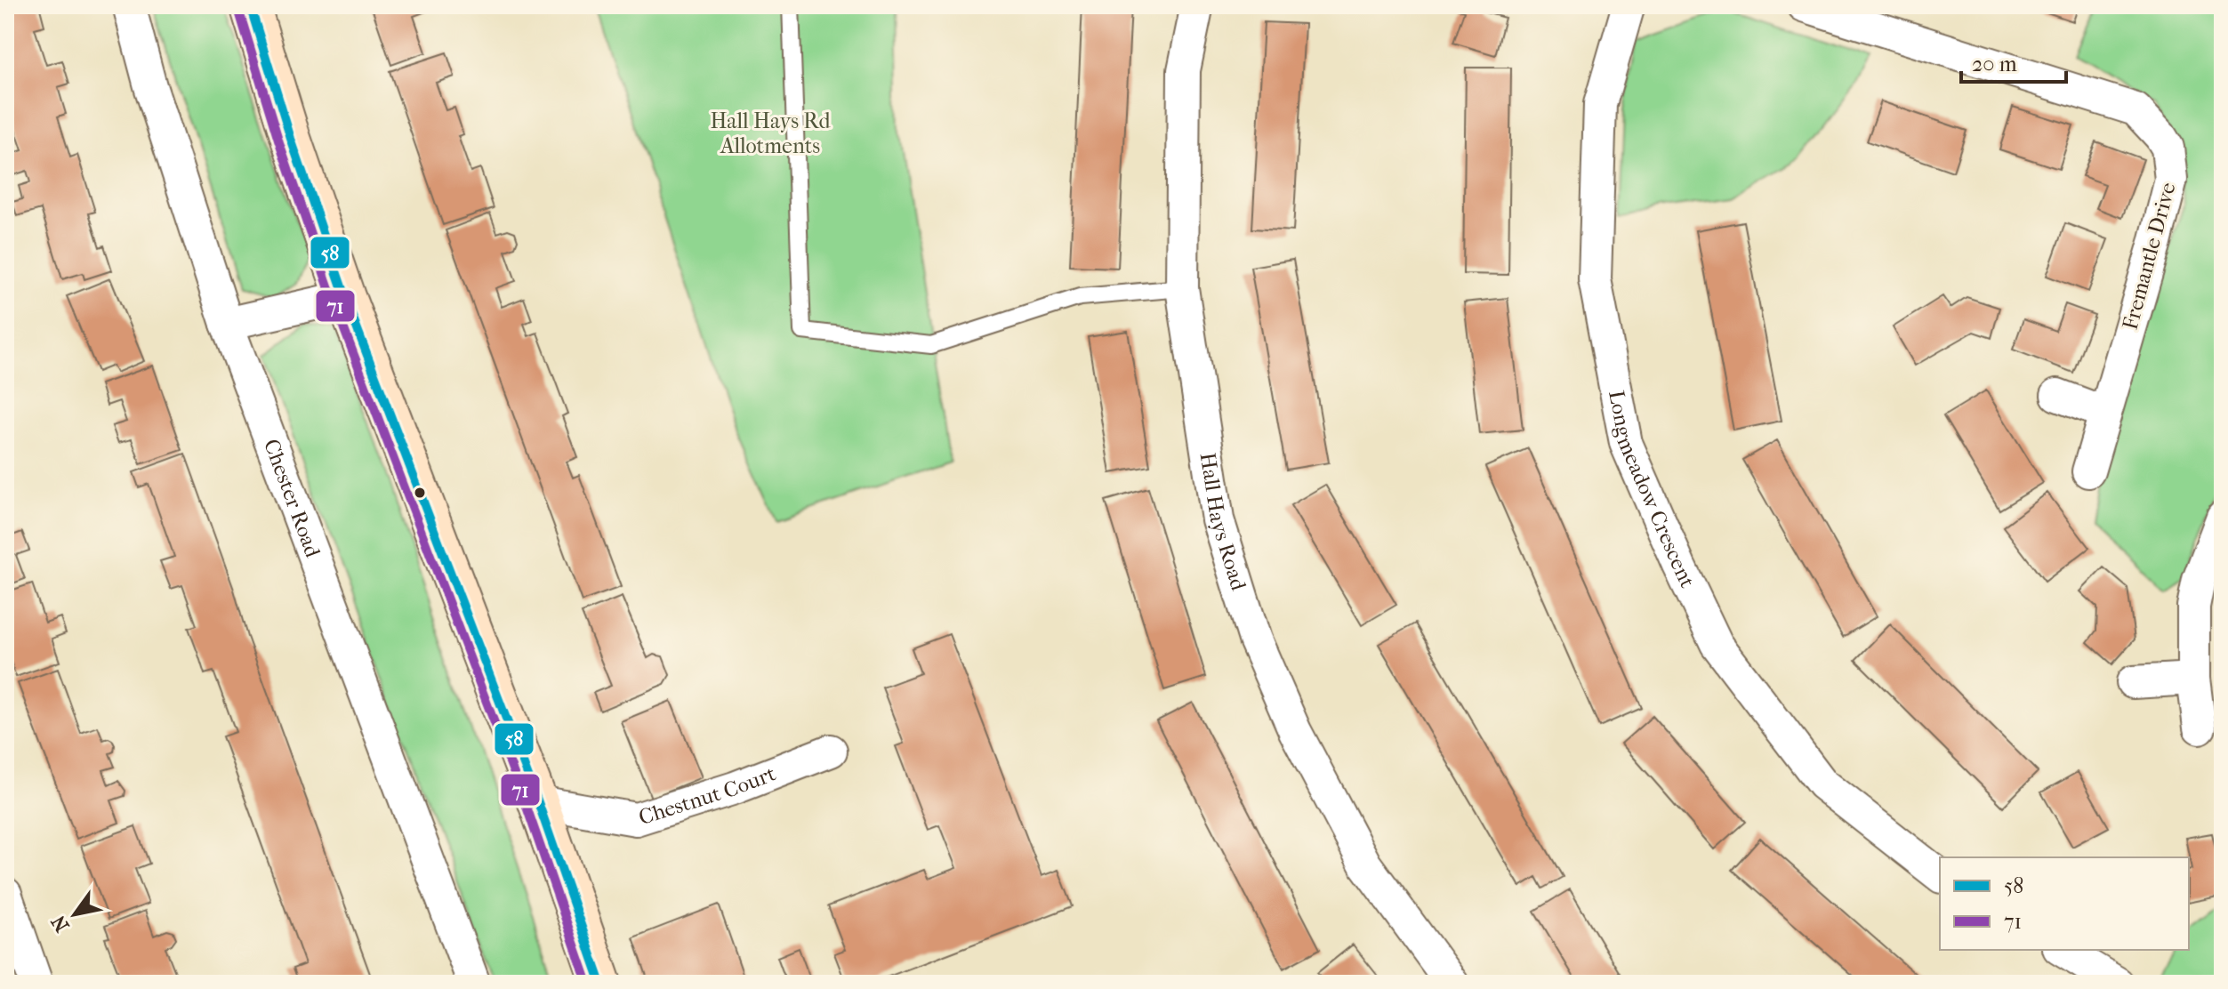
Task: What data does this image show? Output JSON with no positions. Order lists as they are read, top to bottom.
{
  "streets": {
    "street": [
      "Fremantle Drive",
      "Longmeadow Crescent",
      "Chester Road",
      "Hall Hays Road",
      "Chestnut Court"
    ]
  },
  "parks": ["Hall Hays Rd Allotments"],
  "lines": ["transit line 58", "transit line 71"],
  "legend": ["58", "71"],
  "scale_bar": "20 m",
  "north": "bottom left"
}
